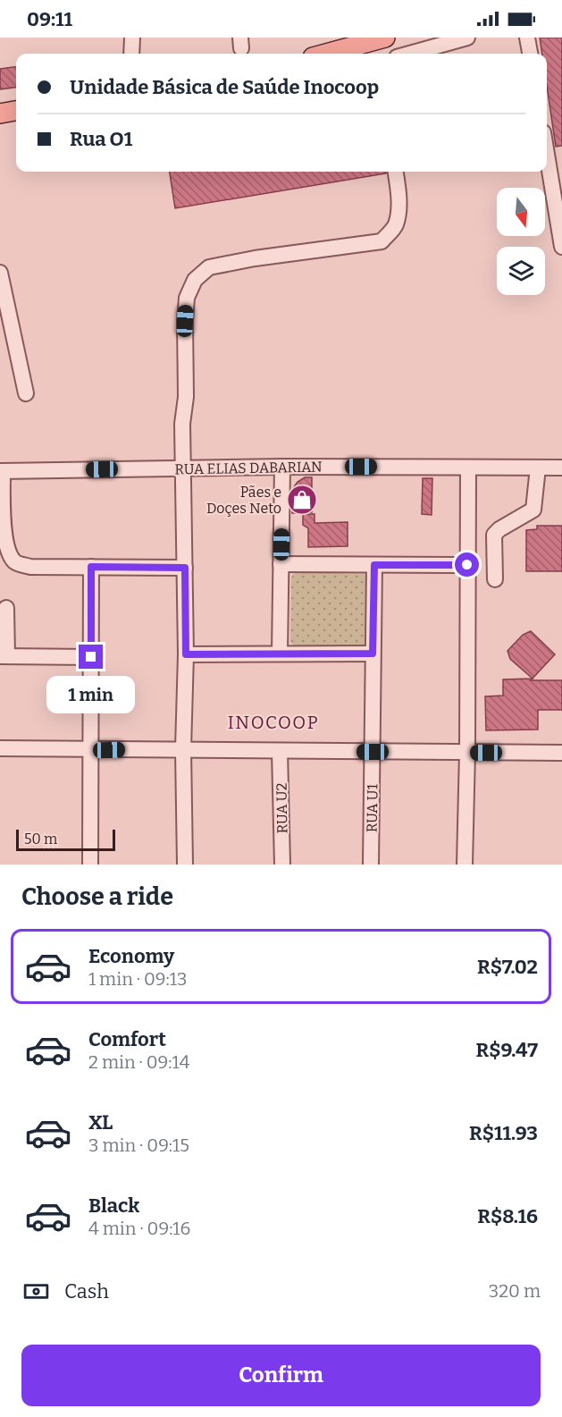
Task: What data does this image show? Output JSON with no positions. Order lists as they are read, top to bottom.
{
  "streets": {
    "street": ["RUA ELIAS DABARIAN", "RUA U2", "RUA U1"]
  },
  "districts": ["INOCOOP"],
  "places": {
    "shop": ["Pães e Doçes Neto"]
  },
  "scale_bar": "50 m",
  "north": "bottom",
  "page": {
    "status": "09:11",
    "banner": ["Unidade Básica de Saúde Inocoop", "Rua O1"],
    "bubble": "1 min",
    "scale": "50 m",
    "heading": "Choose a ride",
    "list": [
      {
        "name": "Economy",
        "note": "1 min · 09:13",
        "value": "R$7.02"
      },
      {
        "name": "Comfort",
        "note": "2 min · 09:14",
        "value": "R$9.47"
      },
      {
        "name": "XL",
        "note": "3 min · 09:15",
        "value": "R$11.93"
      },
      {
        "name": "Black",
        "note": "4 min · 09:16",
        "value": "R$8.16"
      }
    ],
    "pay": ["Cash", "320 m"],
    "buttons": "Confirm"
  }
}
